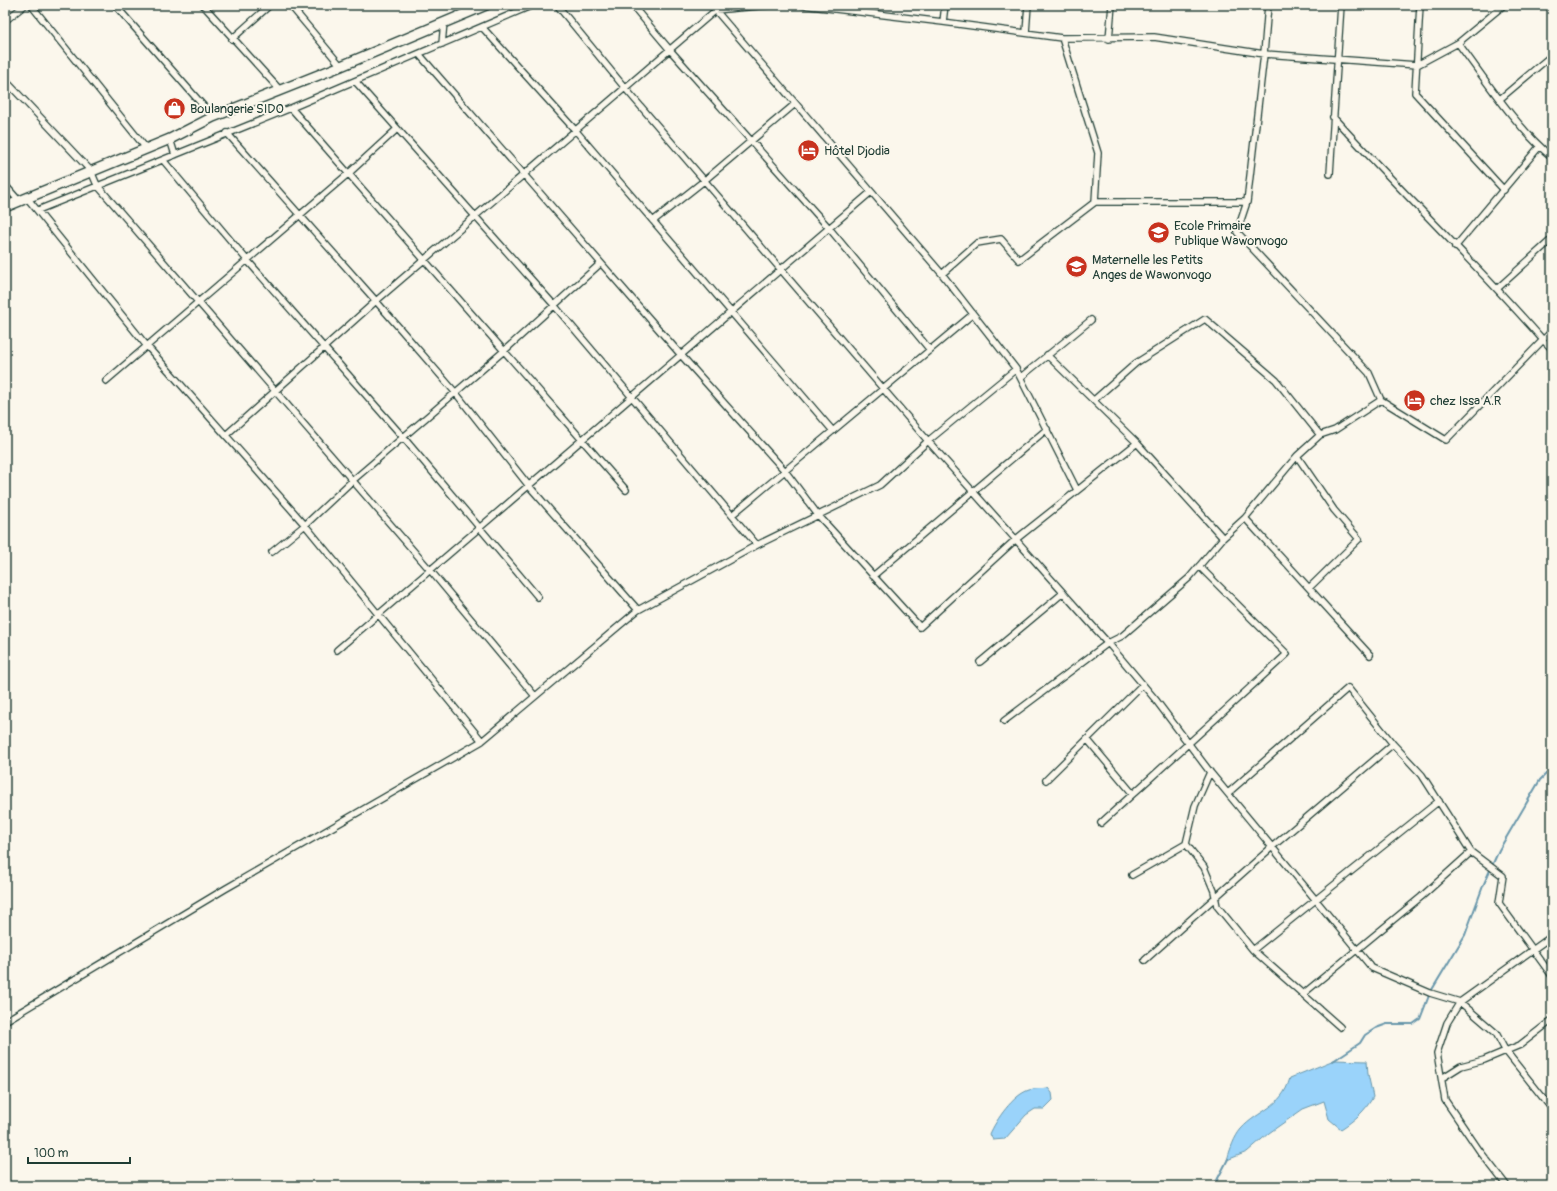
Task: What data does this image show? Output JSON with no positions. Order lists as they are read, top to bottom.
{
  "places": {
    "shop": ["Boulangerie SIDO"],
    "hotel": ["Hôtel Djodia", "chez Issa A.R"],
    "school or university": ["Ecole Primaire Publique Wawonvogo", "Maternelle les Petits Anges de Wawonvogo"]
  },
  "scale_bar": "100 m"
}
